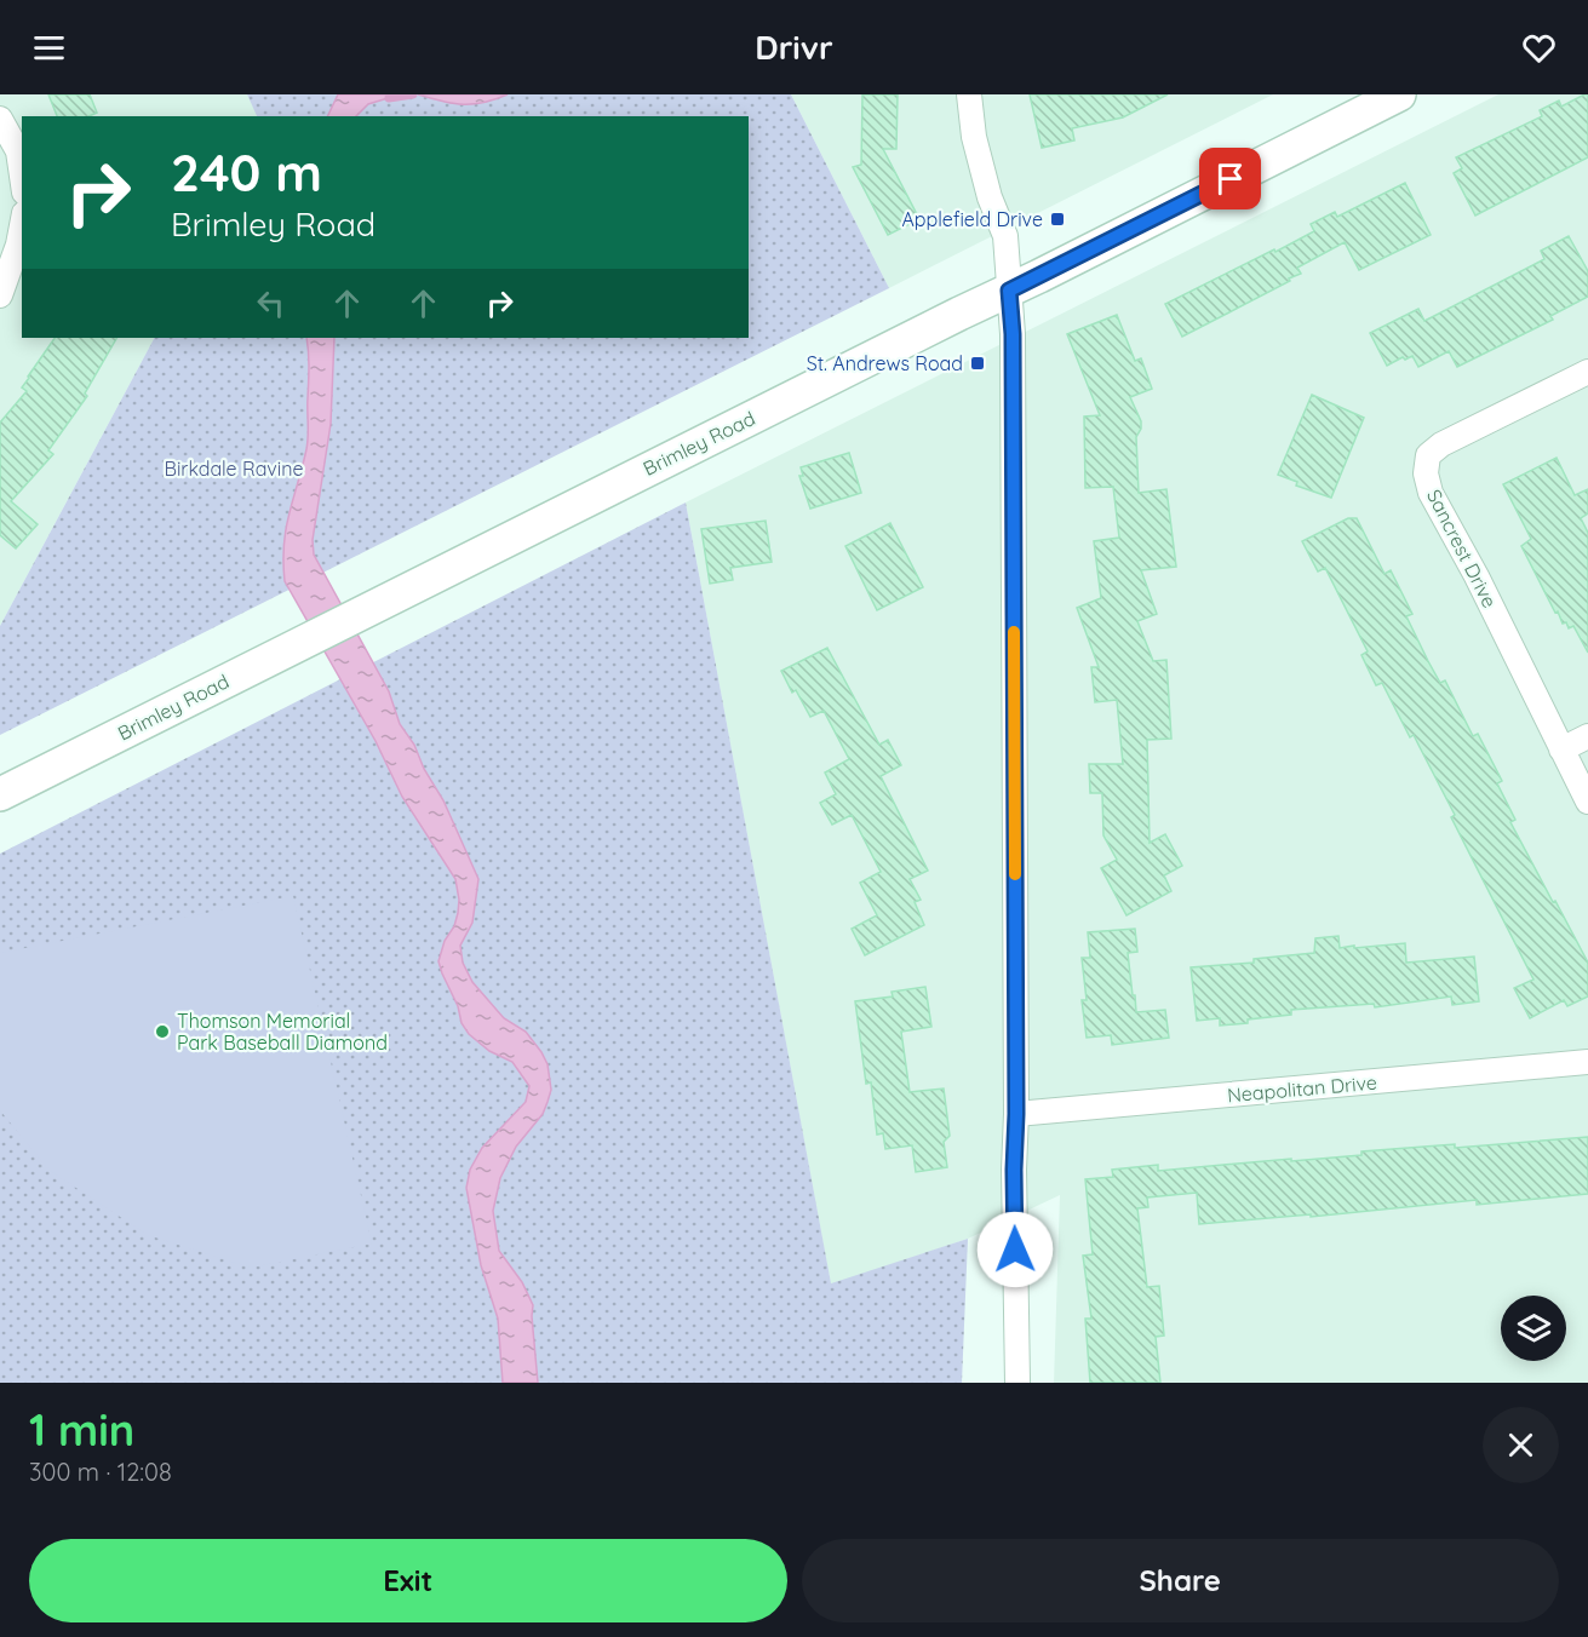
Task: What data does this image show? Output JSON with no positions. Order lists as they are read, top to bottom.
{
  "streets": {
    "main road": ["Brimley Road"],
    "street": ["Sancrest Drive", "Neapolitan Drive"]
  },
  "parks": ["Birkdale Ravine"],
  "places": {
    "transit": ["Applefield Drive", "St. Andrews Road"],
    "other": ["Thomson Memorial Park Baseball Diamond"]
  },
  "page": {
    "header": "Drivr",
    "turn": ["240 m", "Brimley Road"],
    "heading": ["1 min", "300 m · 12:08"],
    "buttons": ["Exit", "Share"]
  }
}
